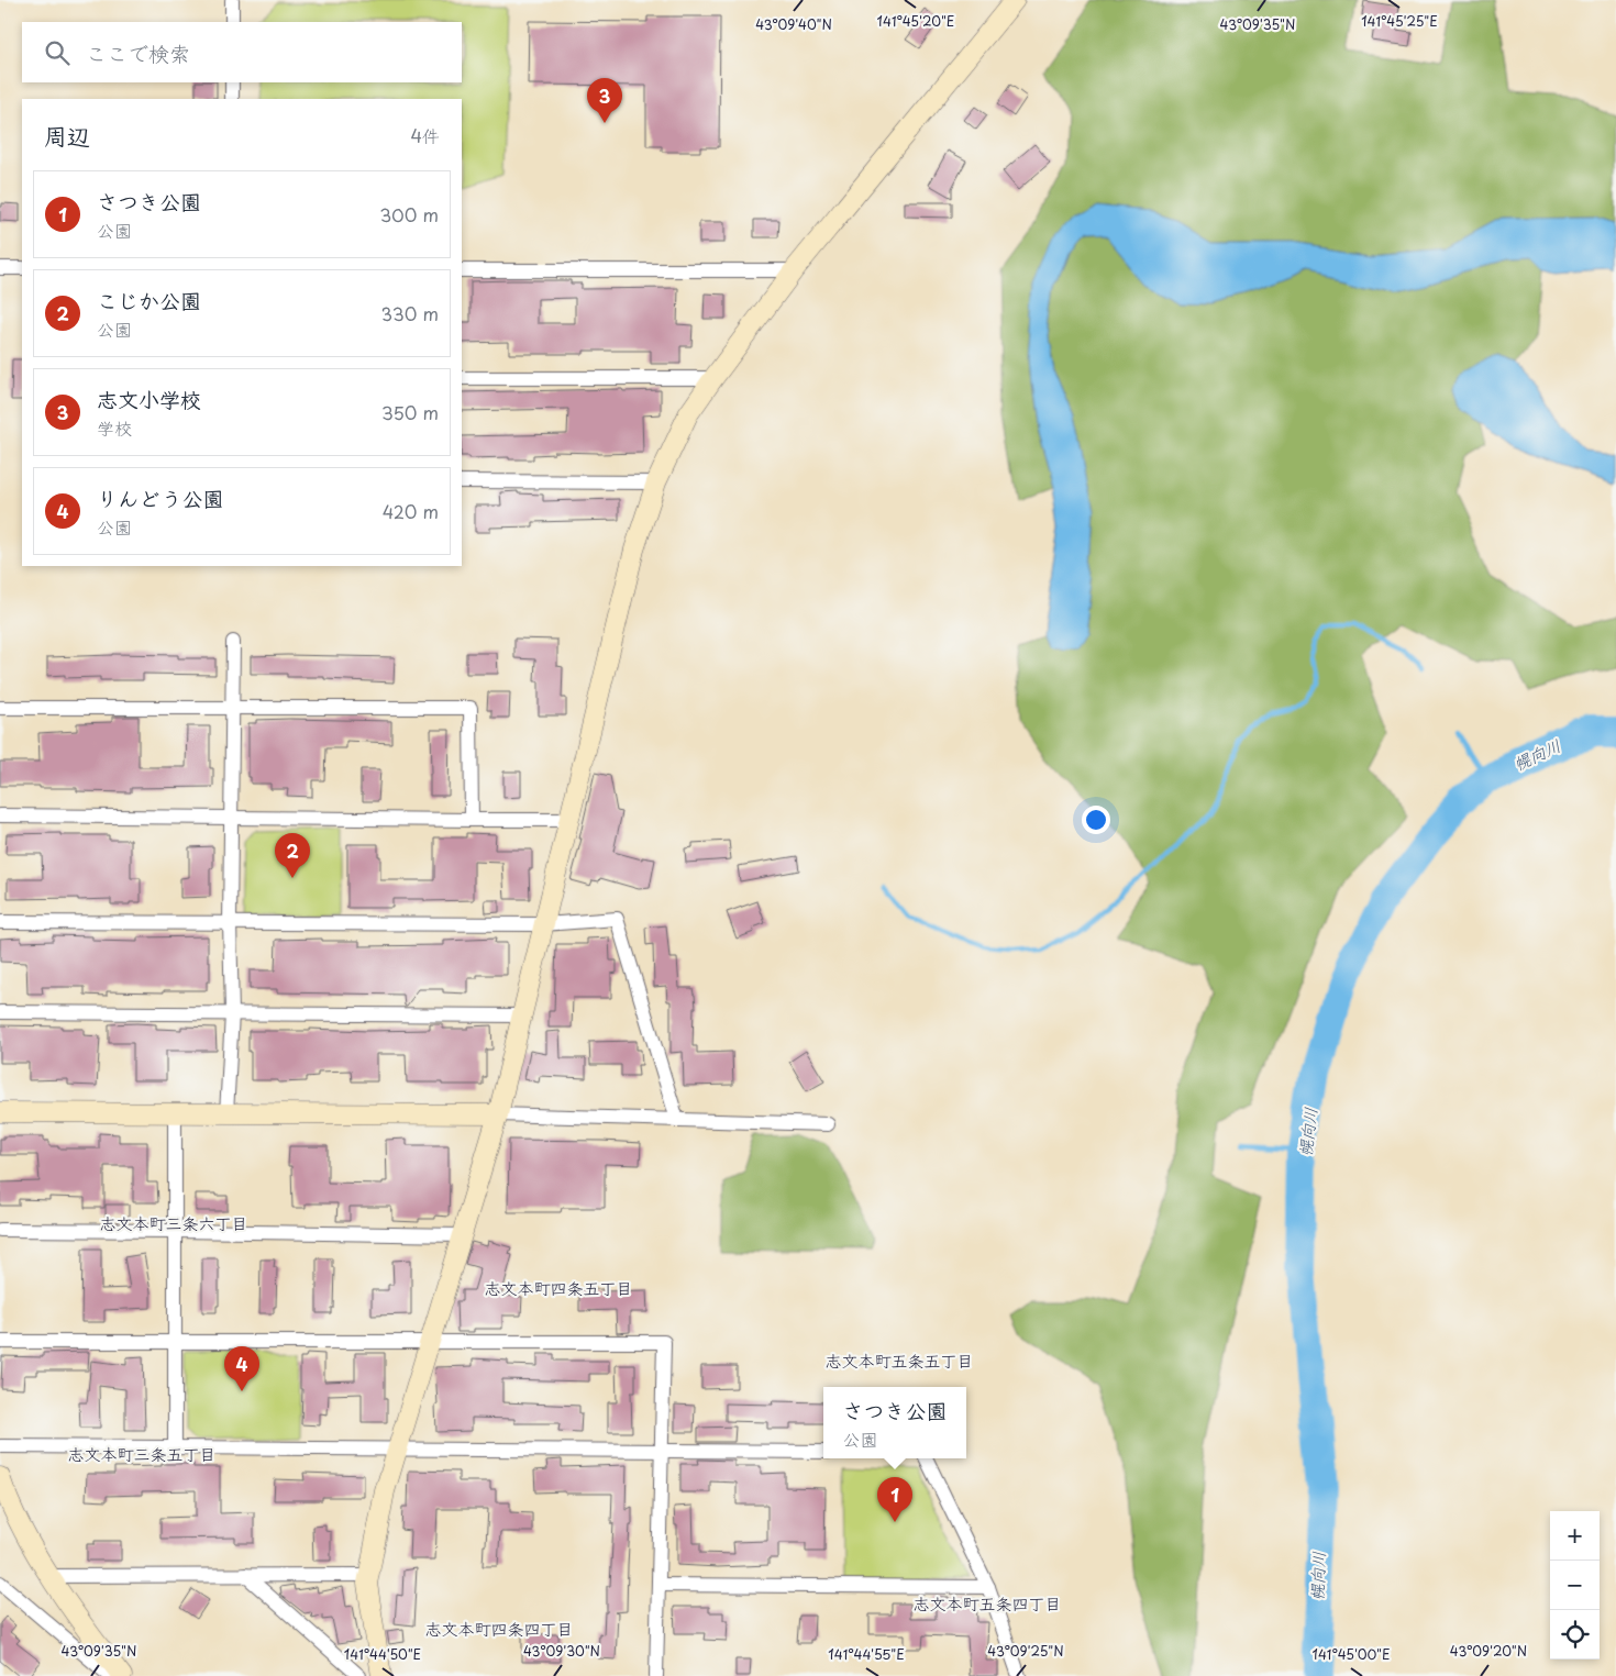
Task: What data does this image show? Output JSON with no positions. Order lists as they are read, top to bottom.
{
  "districts": [
    "志文本町三条六丁目",
    "志文本町四条五丁目",
    "志文本町五条五丁目",
    "志文本町三条五丁目",
    "志文本町五条四丁目",
    "志文本町四条四丁目"
  ],
  "water": ["幌向川"],
  "page": {
    "search": "ここで検索",
    "pins": [
      "3",
      "2",
      "4",
      "1"
    ],
    "heading": ["周辺", "4件"],
    "list": [
      {
        "mark": "1",
        "name": "さつき公園",
        "note": "公園",
        "value": "300 m"
      },
      {
        "mark": "2",
        "name": "こじか公園",
        "note": "公園",
        "value": "330 m"
      },
      {
        "mark": "3",
        "name": "志文小学校",
        "note": "学校",
        "value": "350 m"
      },
      {
        "mark": "4",
        "name": "りんどう公園",
        "note": "公園",
        "value": "420 m"
      }
    ],
    "popup": ["さつき公園", "公園"],
    "map_buttons": ["+", "−"]
  },
  "coordinates": [
    "141°45'20\"E",
    "141°45'25\"E",
    "43°09'40\"N",
    "43°09'35\"N",
    "43°09'30\"N",
    "43°09'25\"N",
    "43°09'20\"N",
    "141°44'50\"E",
    "141°44'55\"E",
    "141°45'00\"E"
  ]
}
